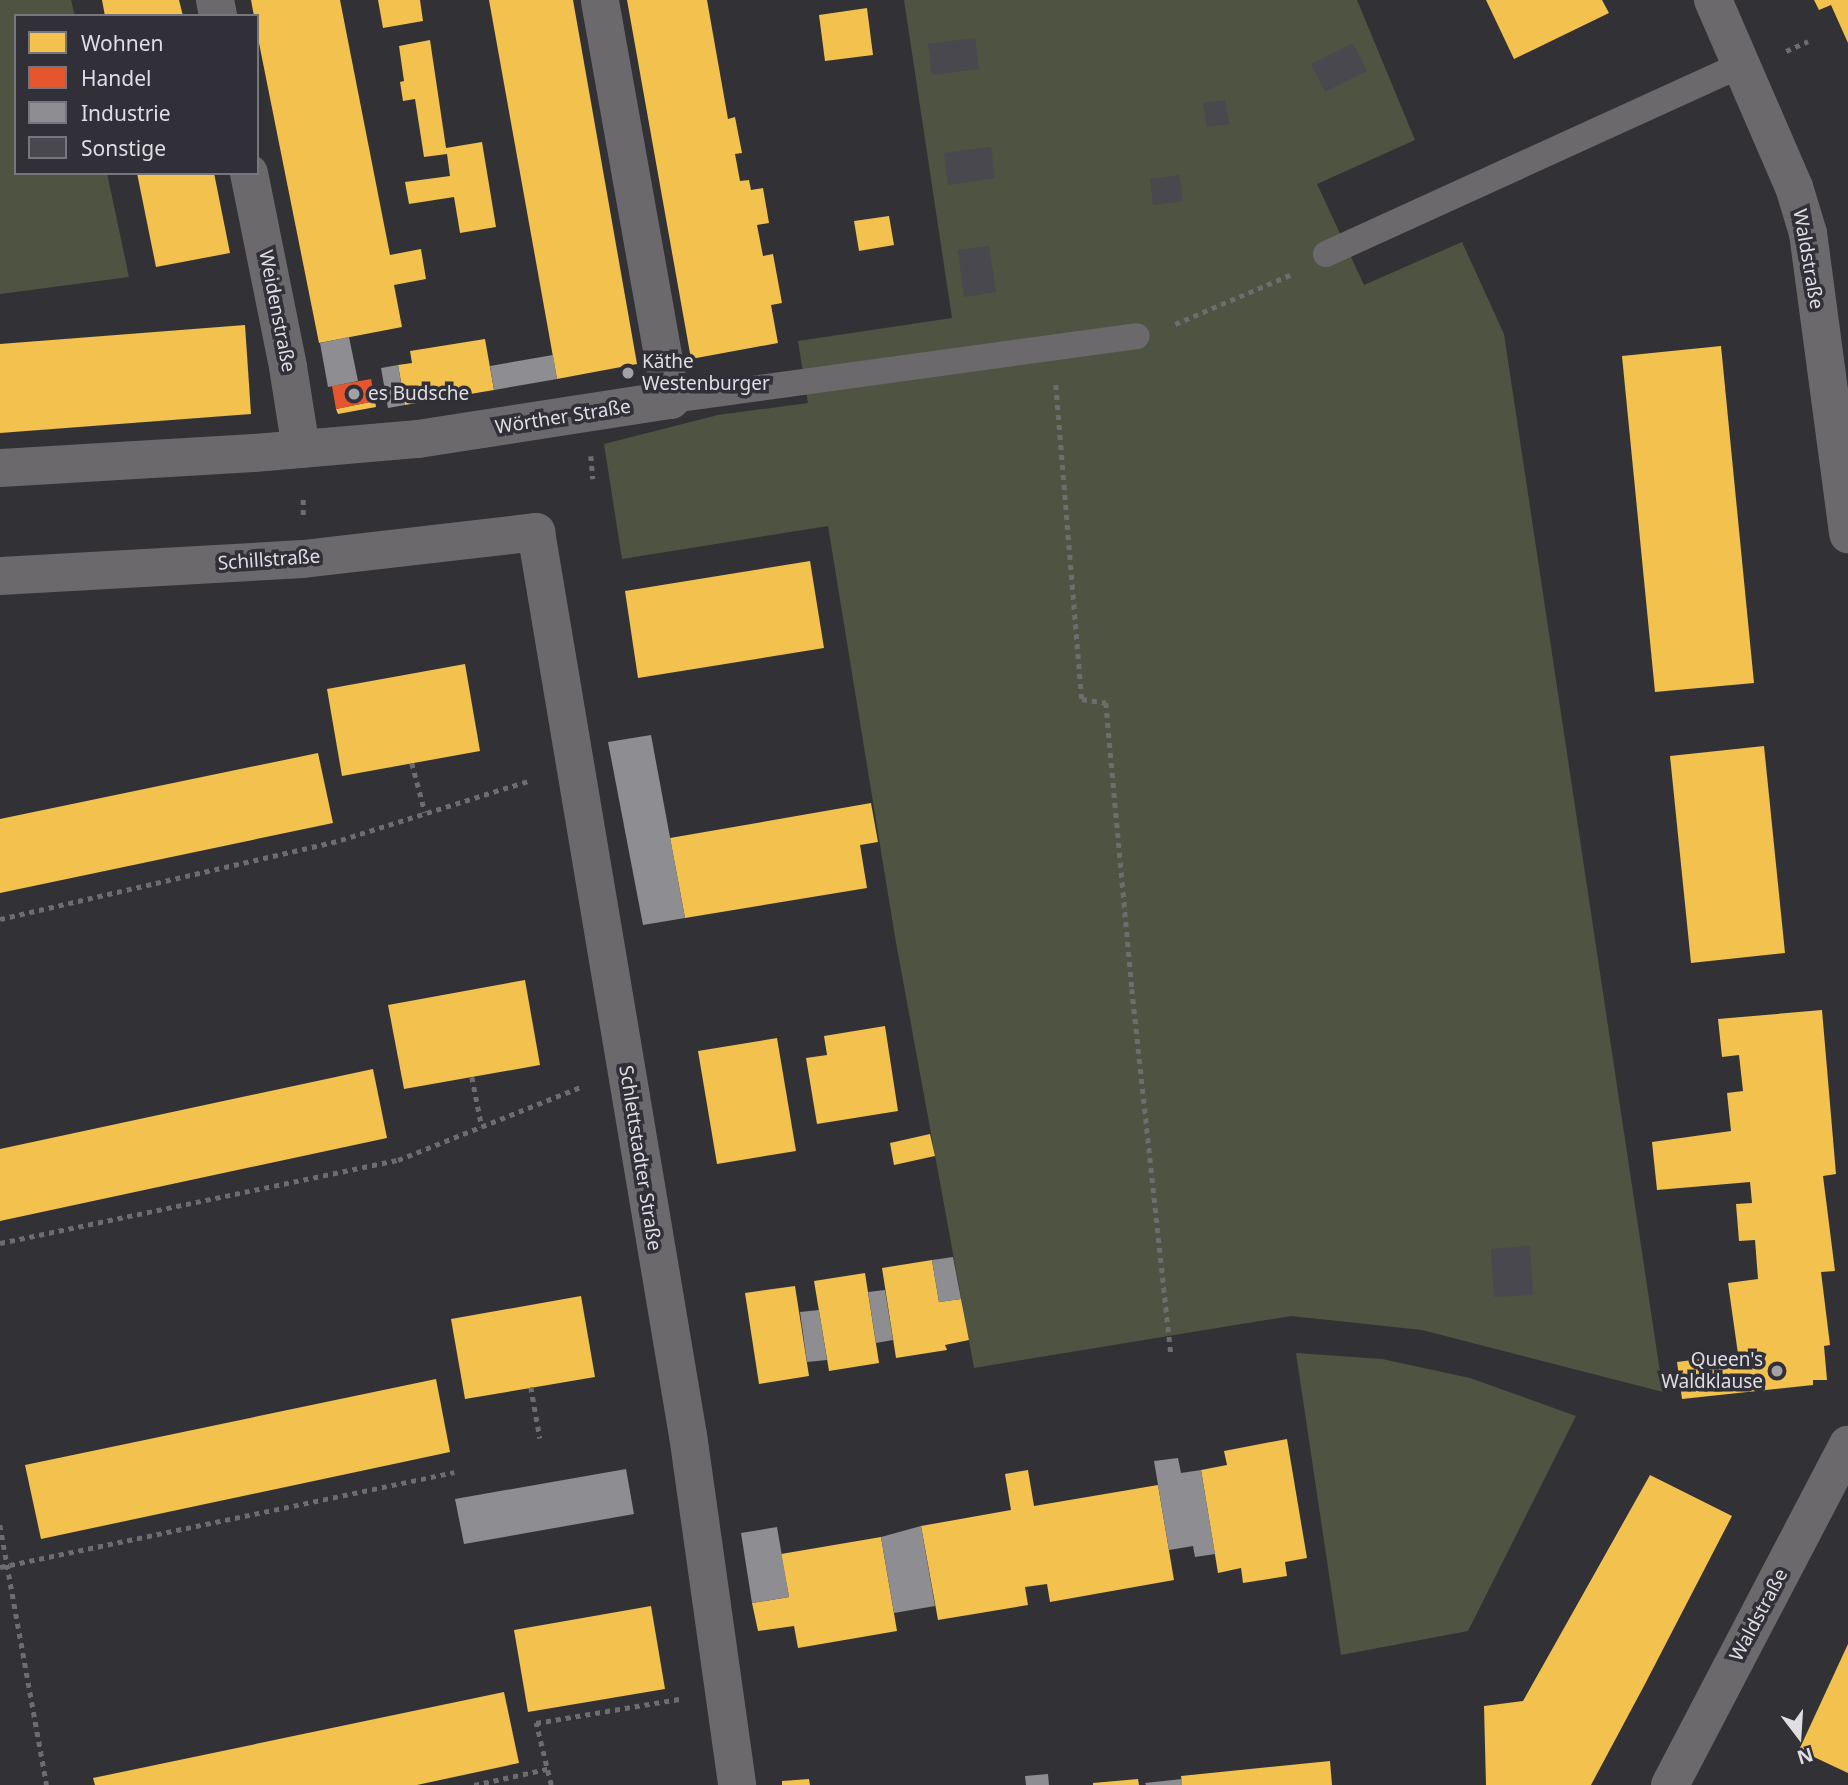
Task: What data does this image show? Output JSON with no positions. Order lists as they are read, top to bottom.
{
  "streets": {
    "street": [
      "Waldstraße",
      "Weidenstraße",
      "Wörther Straße",
      "Schillstraße",
      "Schlettstadter Straße"
    ]
  },
  "crossings": [
    ["Weidenstraße", "Wörther Straße"],
    ["Schillstraße", "Schlettstadter Straße"]
  ],
  "places": ["Käthe Westenburger", "es Budsche", "Queen's Waldklause"],
  "legend": [
    "Wohnen",
    "Handel",
    "Industrie",
    "Sonstige"
  ],
  "north": "bottom"
}
